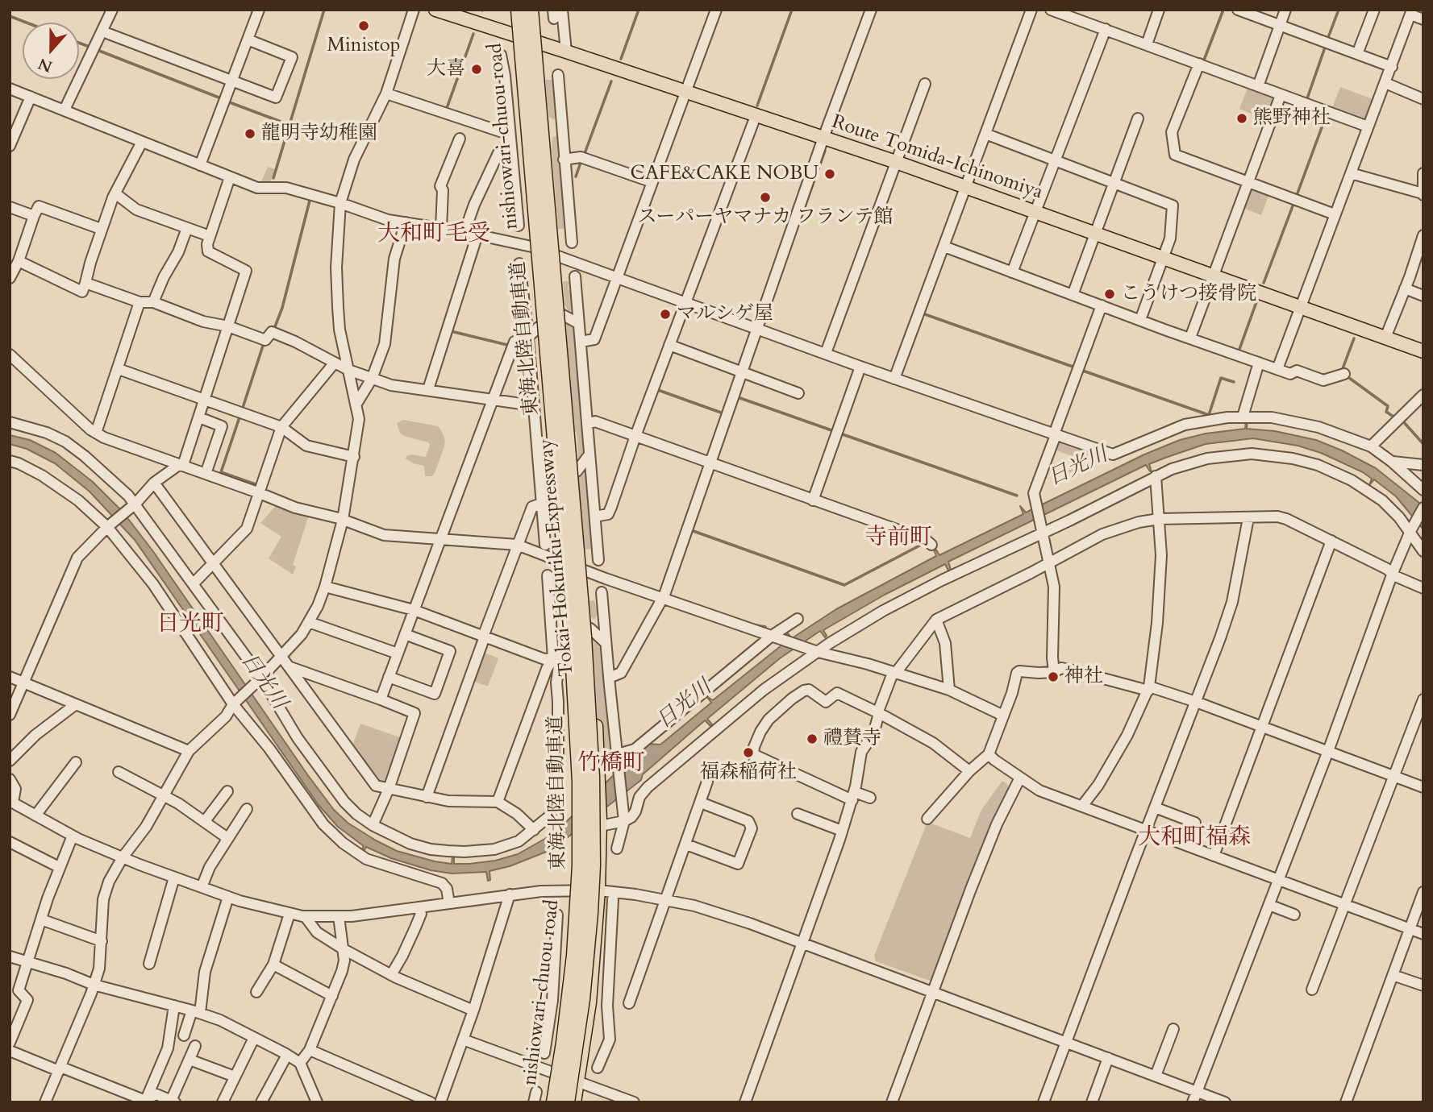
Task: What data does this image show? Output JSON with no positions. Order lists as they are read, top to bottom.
{
  "streets": {
    "highway": ["東海北陸自動車道", "Tokai-Hokuriku Expressway"],
    "main road": ["nishiowari-chuou road", "Route Tomida-Ichinomiya"]
  },
  "crossings": [
    ["nishiowari-chuou road", "Route Tomida-Ichinomiya"]
  ],
  "districts": [
    "大和町毛受",
    "寺前町",
    "日光町",
    "竹橋町",
    "大和町福森"
  ],
  "water": ["日光川"],
  "places": [
    "Ministop",
    "大喜",
    "熊野神社",
    "龍明寺幼稚園",
    "CAFE&CAKE NOBU",
    "スーパーヤマナカ フランテ館",
    "こうけつ接骨院",
    "マルシゲ屋",
    "神社",
    "禮賛寺",
    "福森稲荷社"
  ],
  "north": "bottom"
}
